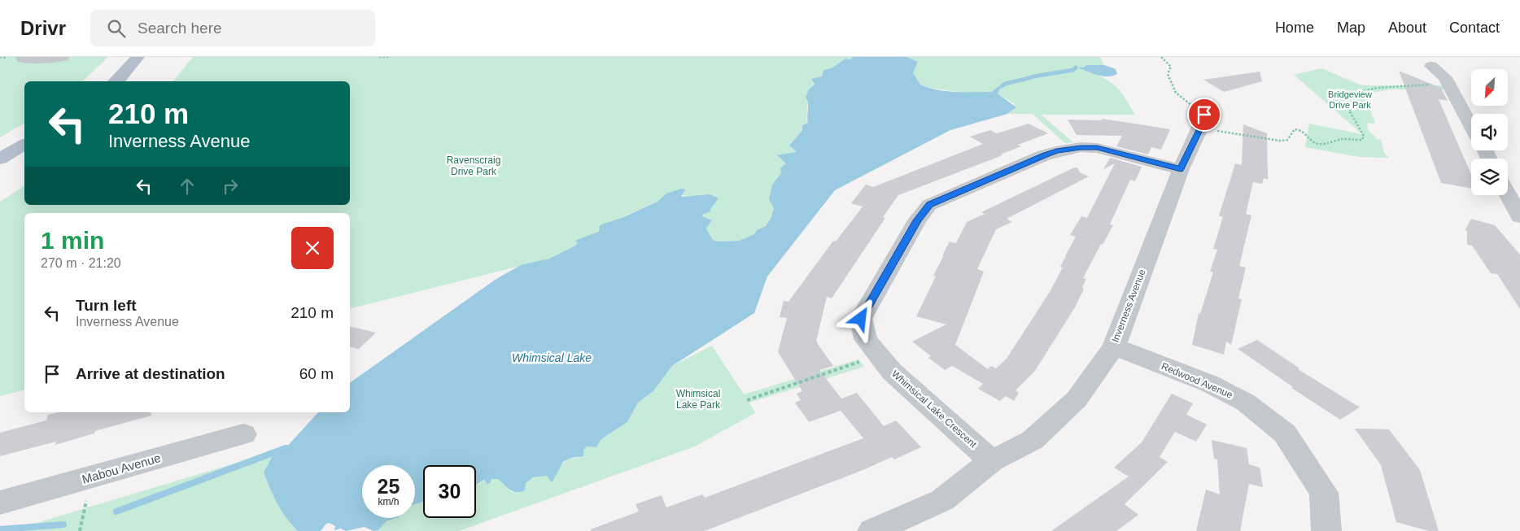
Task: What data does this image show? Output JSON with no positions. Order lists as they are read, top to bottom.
{
  "streets": {
    "street": [
      "Inverness Avenue",
      "Redwood Avenue",
      "Whimsical Lake Crescent",
      "Mabou Avenue"
    ]
  },
  "crossings": [
    ["Inverness Avenue", "Redwood Avenue"],
    ["Inverness Avenue", "Whimsical Lake Crescent"]
  ],
  "water": ["Whimsical Lake"],
  "parks": ["Bridgeview Drive Park", "Ravenscraig Drive Park", "Whimsical Lake Park"],
  "north": "bottom left",
  "page": {
    "header": "Drivr",
    "search": "Search here",
    "nav": [
      "Home",
      "Map",
      "About",
      "Contact"
    ],
    "turn": ["210 m", "Inverness Avenue"],
    "heading": ["1 min", "270 m · 21:20"],
    "list": [
      {
        "name": "Turn left",
        "note": "Inverness Avenue",
        "value": "210 m"
      },
      {
        "name": "Arrive at destination",
        "value": "60 m"
      }
    ],
    "speed": "25 km/h",
    "limit": "30"
  }
}
